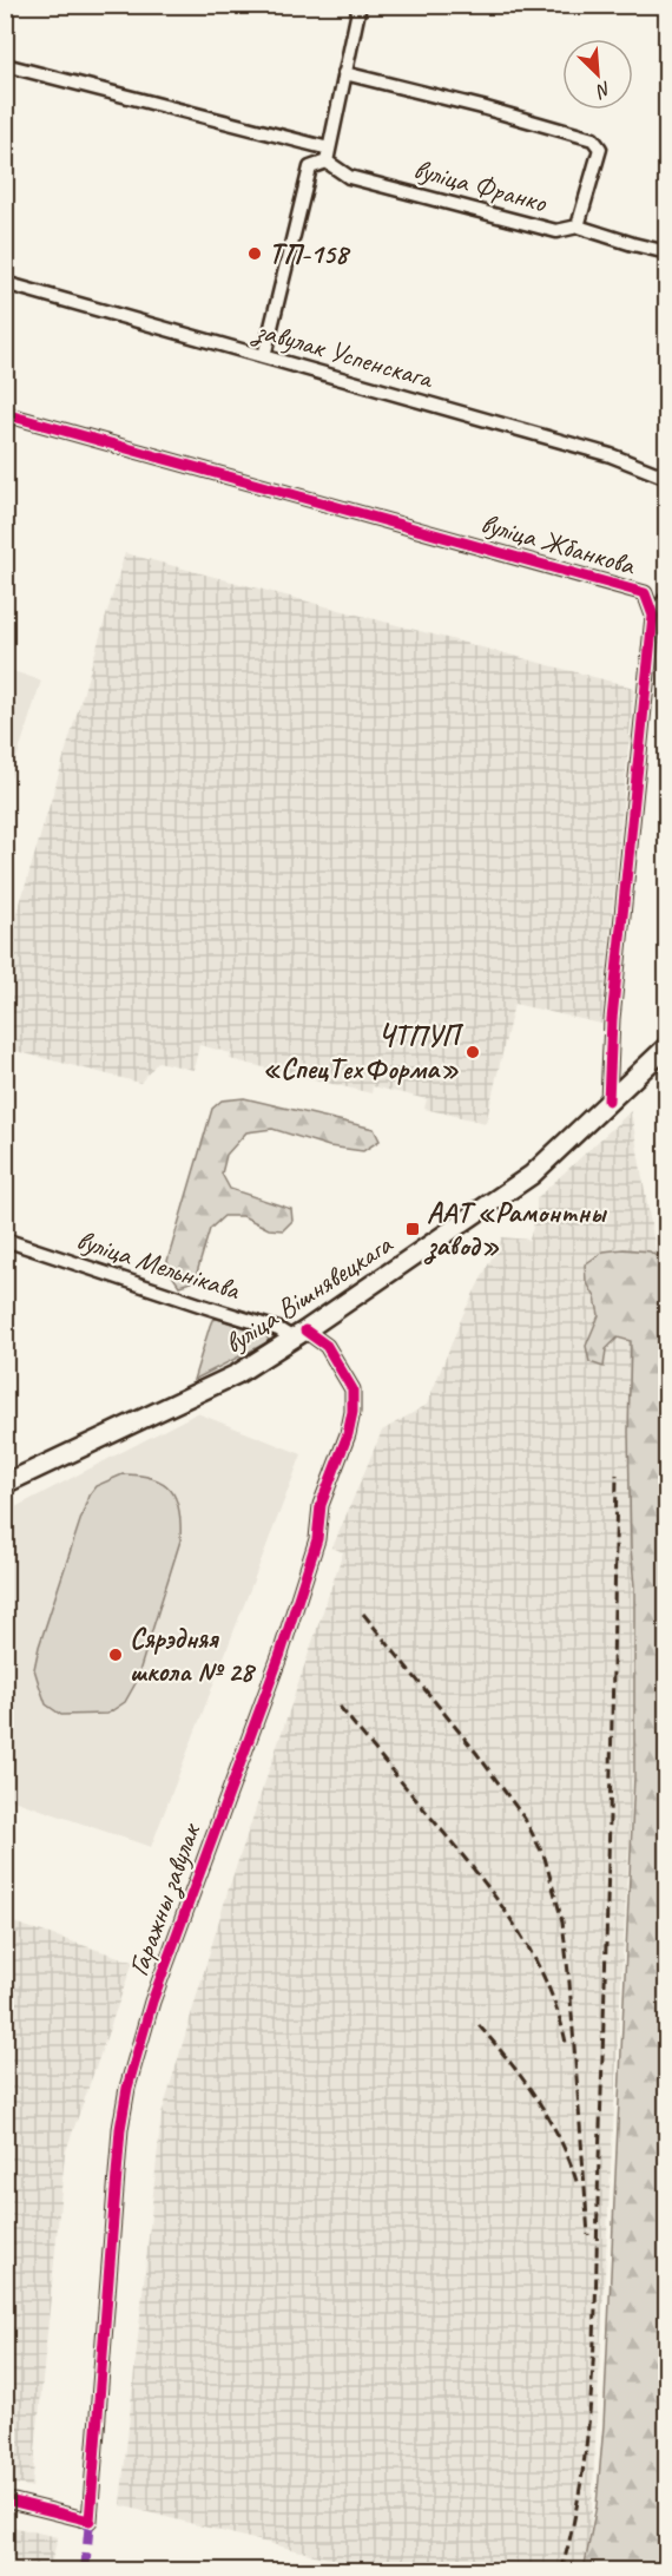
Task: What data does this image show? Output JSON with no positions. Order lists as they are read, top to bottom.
{
  "streets": {
    "main road": ["вуліца Вішнявецкага"],
    "street": [
      "вуліца Франко",
      "завулак Успенскага",
      "вуліца Жбанкова",
      "вуліца Мельнікава",
      "Гаражны завулак"
    ]
  },
  "crossings": [
    ["вуліца Жбанкова", "вуліца Вішнявецкага"],
    ["вуліца Мельнікава", "вуліца Вішнявецкага"],
    ["вуліца Мельнікава", "Гаражны завулак"],
    ["вуліца Вішнявецкага", "Гаражны завулак"]
  ],
  "places": {
    "other": ["ТП-158", "ЧТПУП «СпецТехФорма»", "Сярэдняя школа № 28"],
    "transit": ["ААТ «Рамонтны завод»"]
  },
  "north": "bottom right"
}
